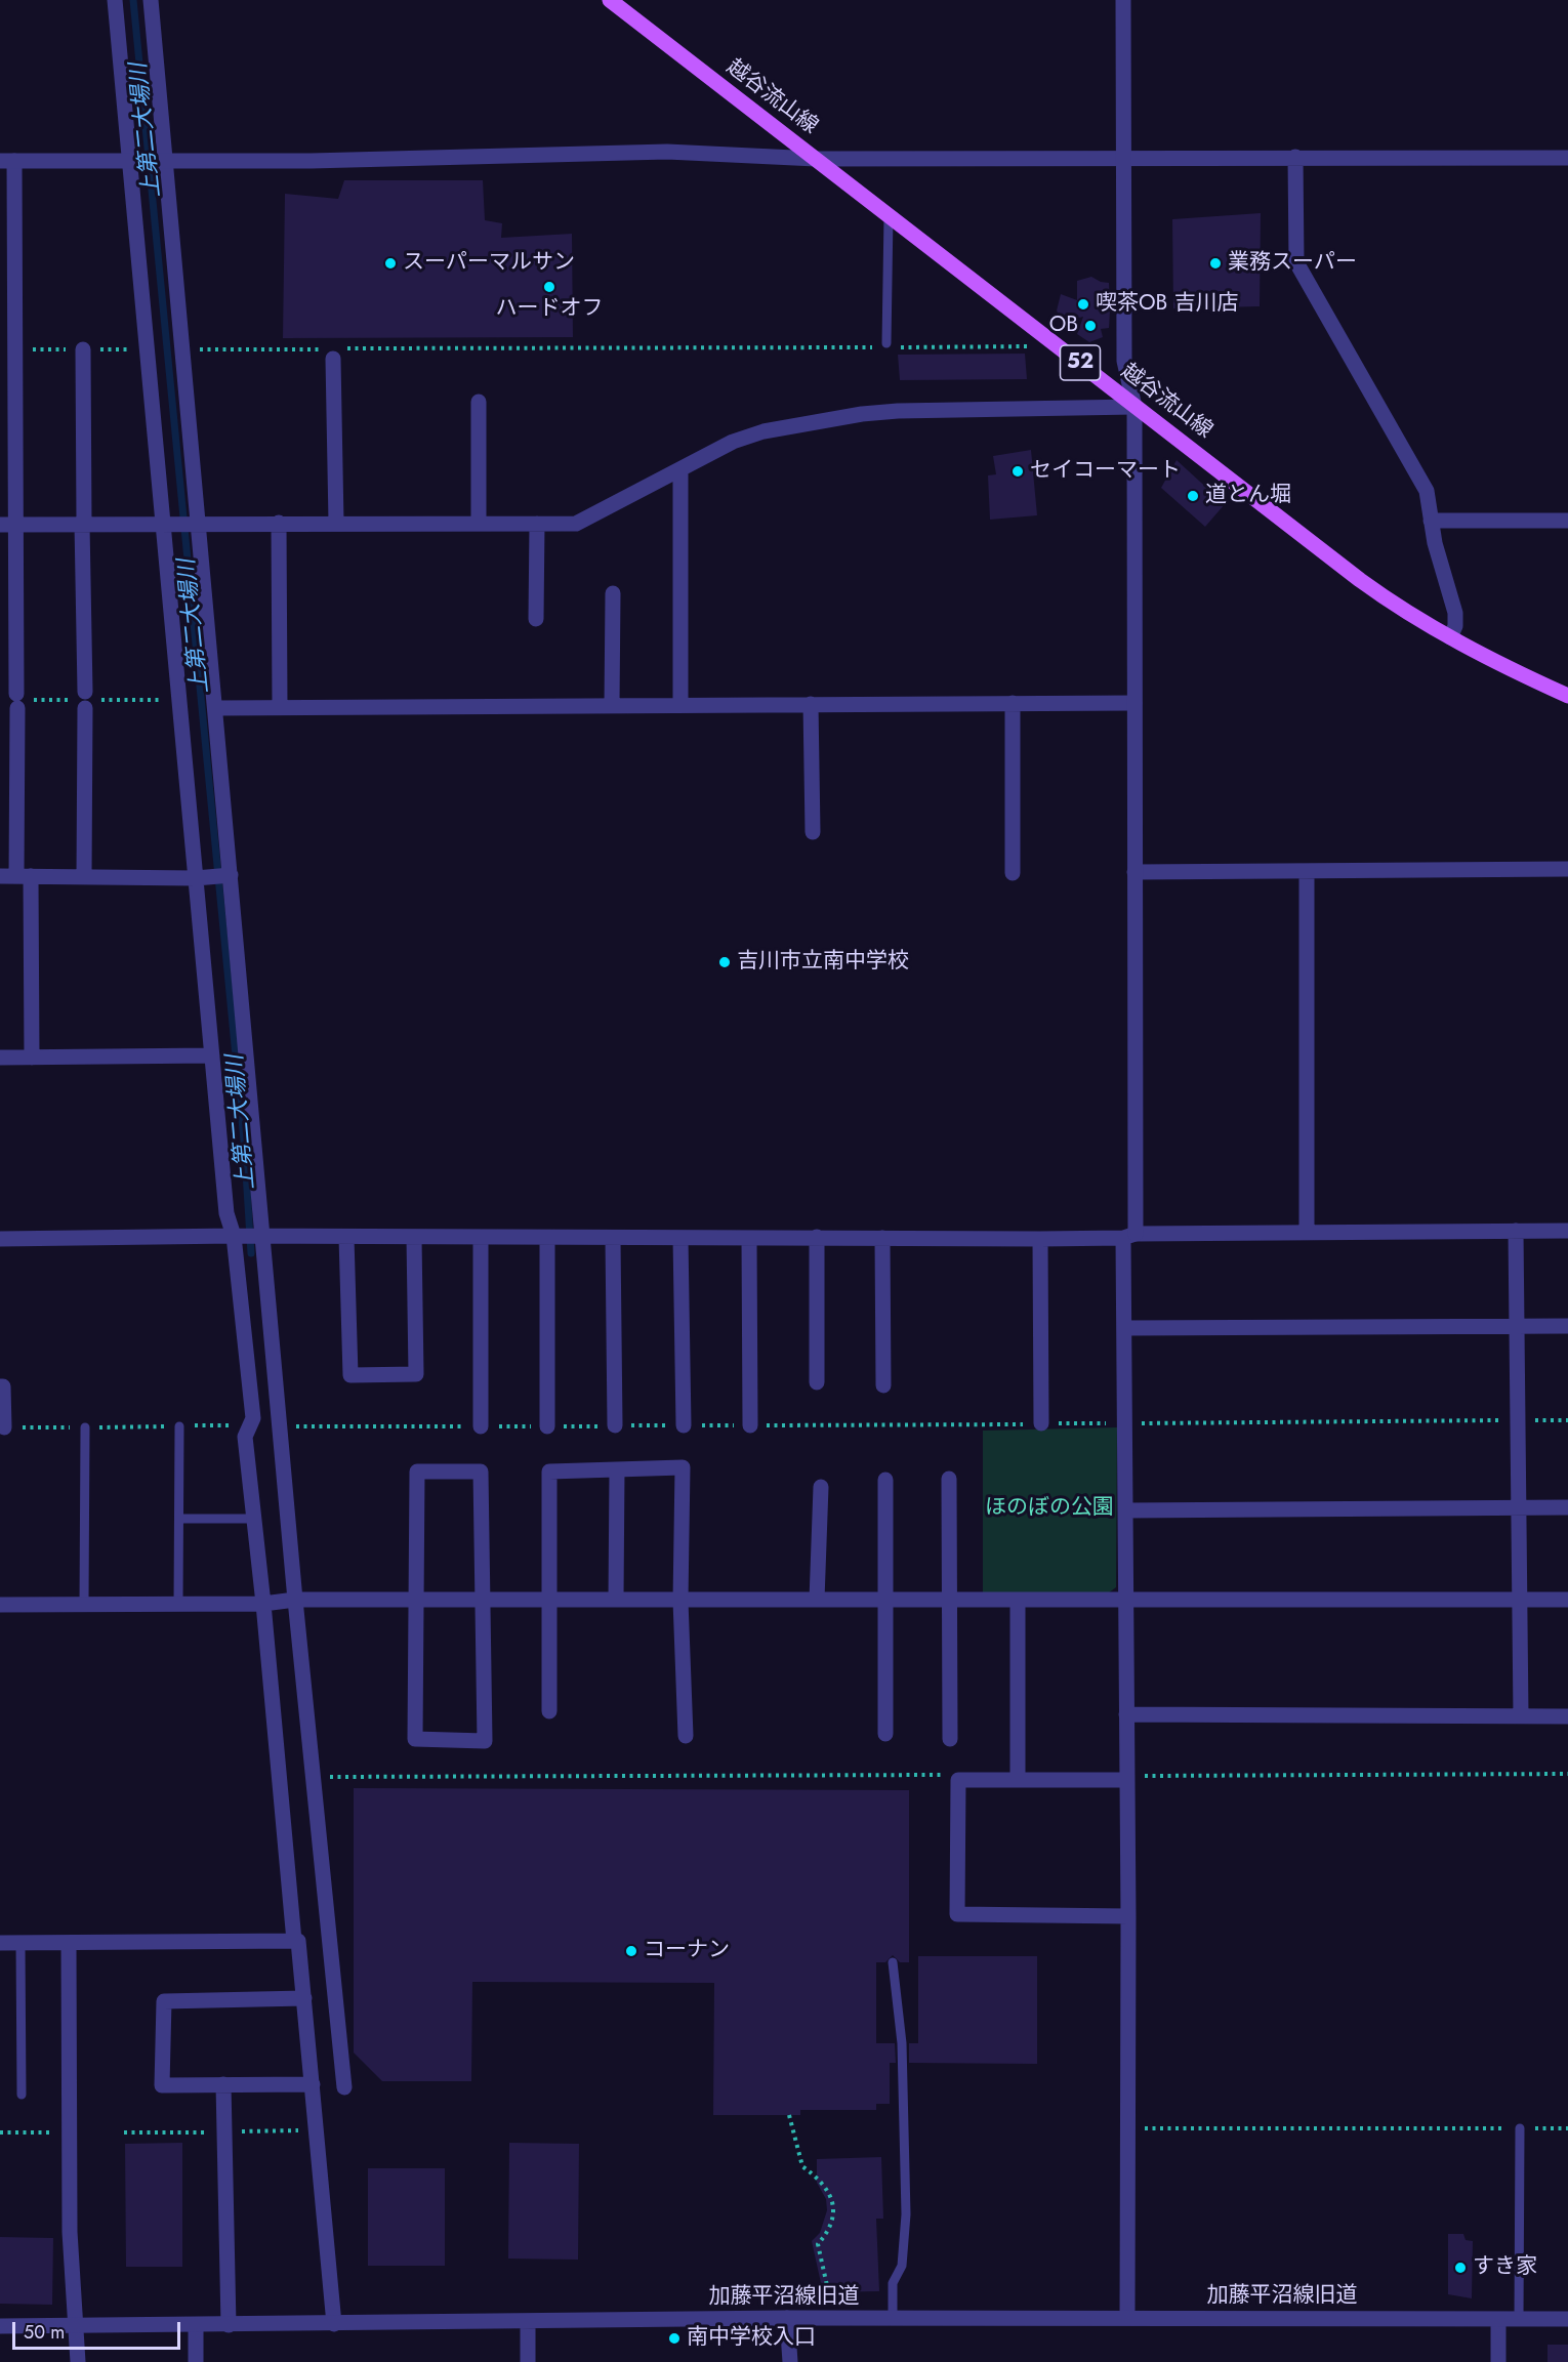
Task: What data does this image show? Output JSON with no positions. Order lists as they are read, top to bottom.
{
  "streets": {
    "main road": ["越谷流山線", "52"],
    "street": ["加藤平沼線旧道"]
  },
  "water": ["上第二大場川"],
  "parks": ["ほのぼの公園"],
  "places": [
    "スーパーマルサン",
    "業務スーパー",
    "ハードオフ",
    "喫茶OB 吉川店",
    "OB",
    "セイコーマート",
    "道とん堀",
    "吉川市立南中学校",
    "コーナン",
    "すき家",
    "南中学校入口"
  ],
  "scale_bar": "50 m"
}
